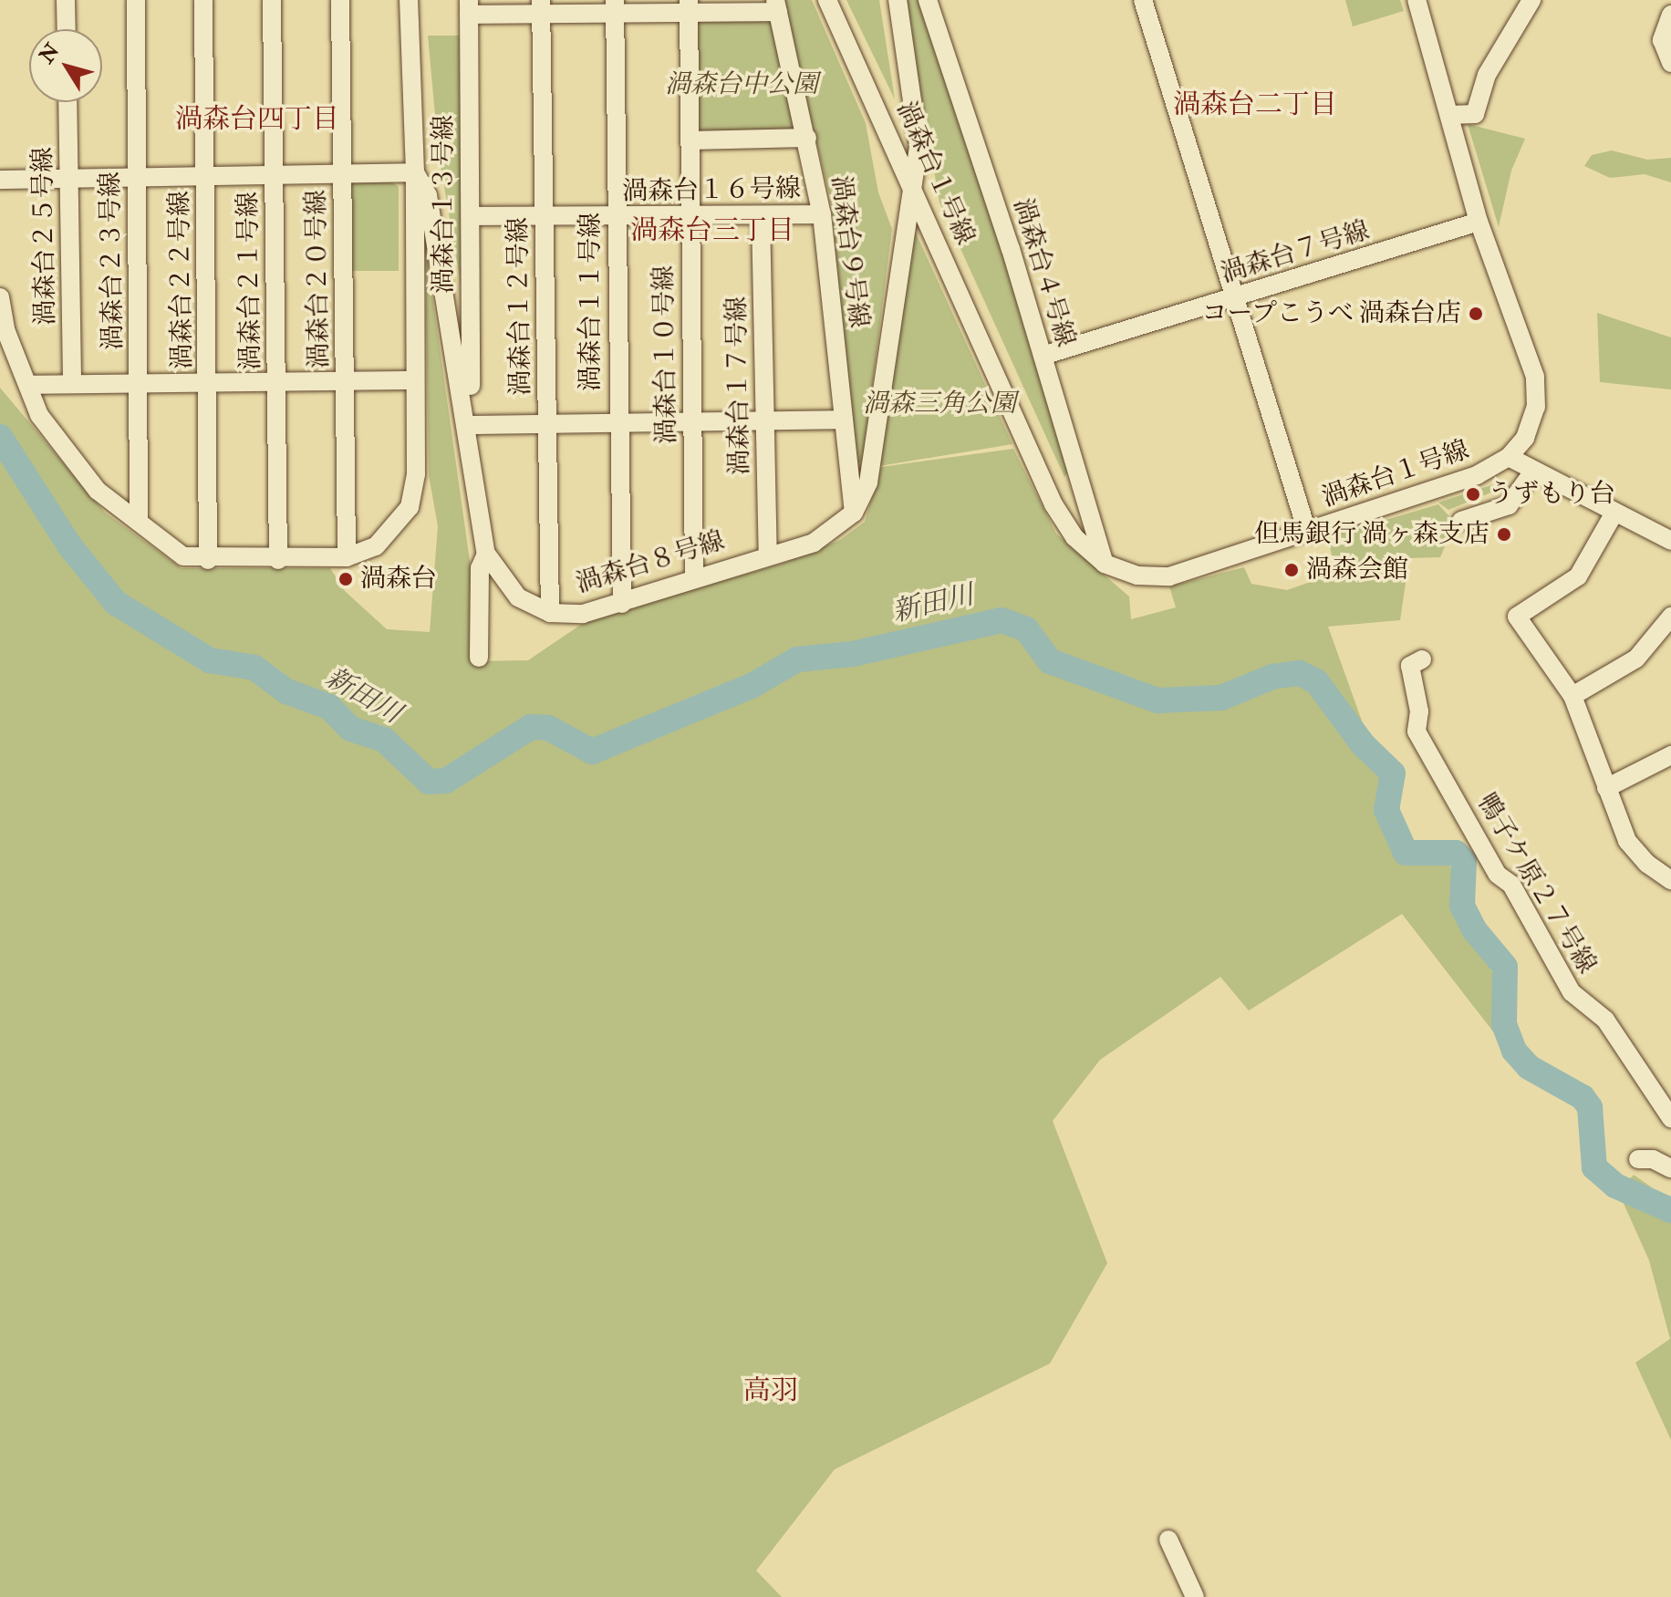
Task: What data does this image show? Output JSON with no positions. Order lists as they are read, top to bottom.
{
  "streets": {
    "street": [
      "渦森台１号線",
      "渦森台１６号線",
      "渦森台１３号線",
      "渦森台２５号線",
      "渦森台９号線",
      "渦森台７号線",
      "渦森台２３号線",
      "渦森台４号線",
      "渦森台２０号線",
      "渦森台２２号線",
      "渦森台２１号線",
      "渦森台１１号線",
      "渦森台１２号線",
      "渦森台１０号線",
      "渦森台１７号線",
      "渦森台８号線",
      "鴨子ケ原２７号線"
    ]
  },
  "crossings": [
    ["渦森台１号線", "渦森台７号線"],
    ["渦森台１号線", "渦森台４号線"],
    ["渦森台１号線", "渦森台８号線"],
    ["渦森台１６号線", "渦森台１３号線"],
    ["渦森台１６号線", "渦森台９号線"],
    ["渦森台１６号線", "渦森台１１号線"],
    ["渦森台１６号線", "渦森台１２号線"],
    ["渦森台１６号線", "渦森台１０号線"],
    ["渦森台１６号線", "渦森台１７号線"],
    ["渦森台１３号線", "渦森台８号線"],
    ["渦森台９号線", "渦森台８号線"],
    ["渦森台７号線", "渦森台４号線"],
    ["渦森台１１号線", "渦森台８号線"],
    ["渦森台１２号線", "渦森台８号線"],
    ["渦森台１０号線", "渦森台８号線"],
    ["渦森台１７号線", "渦森台８号線"]
  ],
  "districts": [
    "渦森台二丁目",
    "渦森台四丁目",
    "渦森台三丁目",
    "高羽"
  ],
  "water": ["新田川"],
  "parks": ["渦森台中公園", "渦森三角公園"],
  "places": [
    "コープこうべ 渦森台店",
    "うずもり台",
    "但馬銀行 渦ヶ森支店",
    "渦森会館",
    "渦森台"
  ],
  "north": "top left"
}
